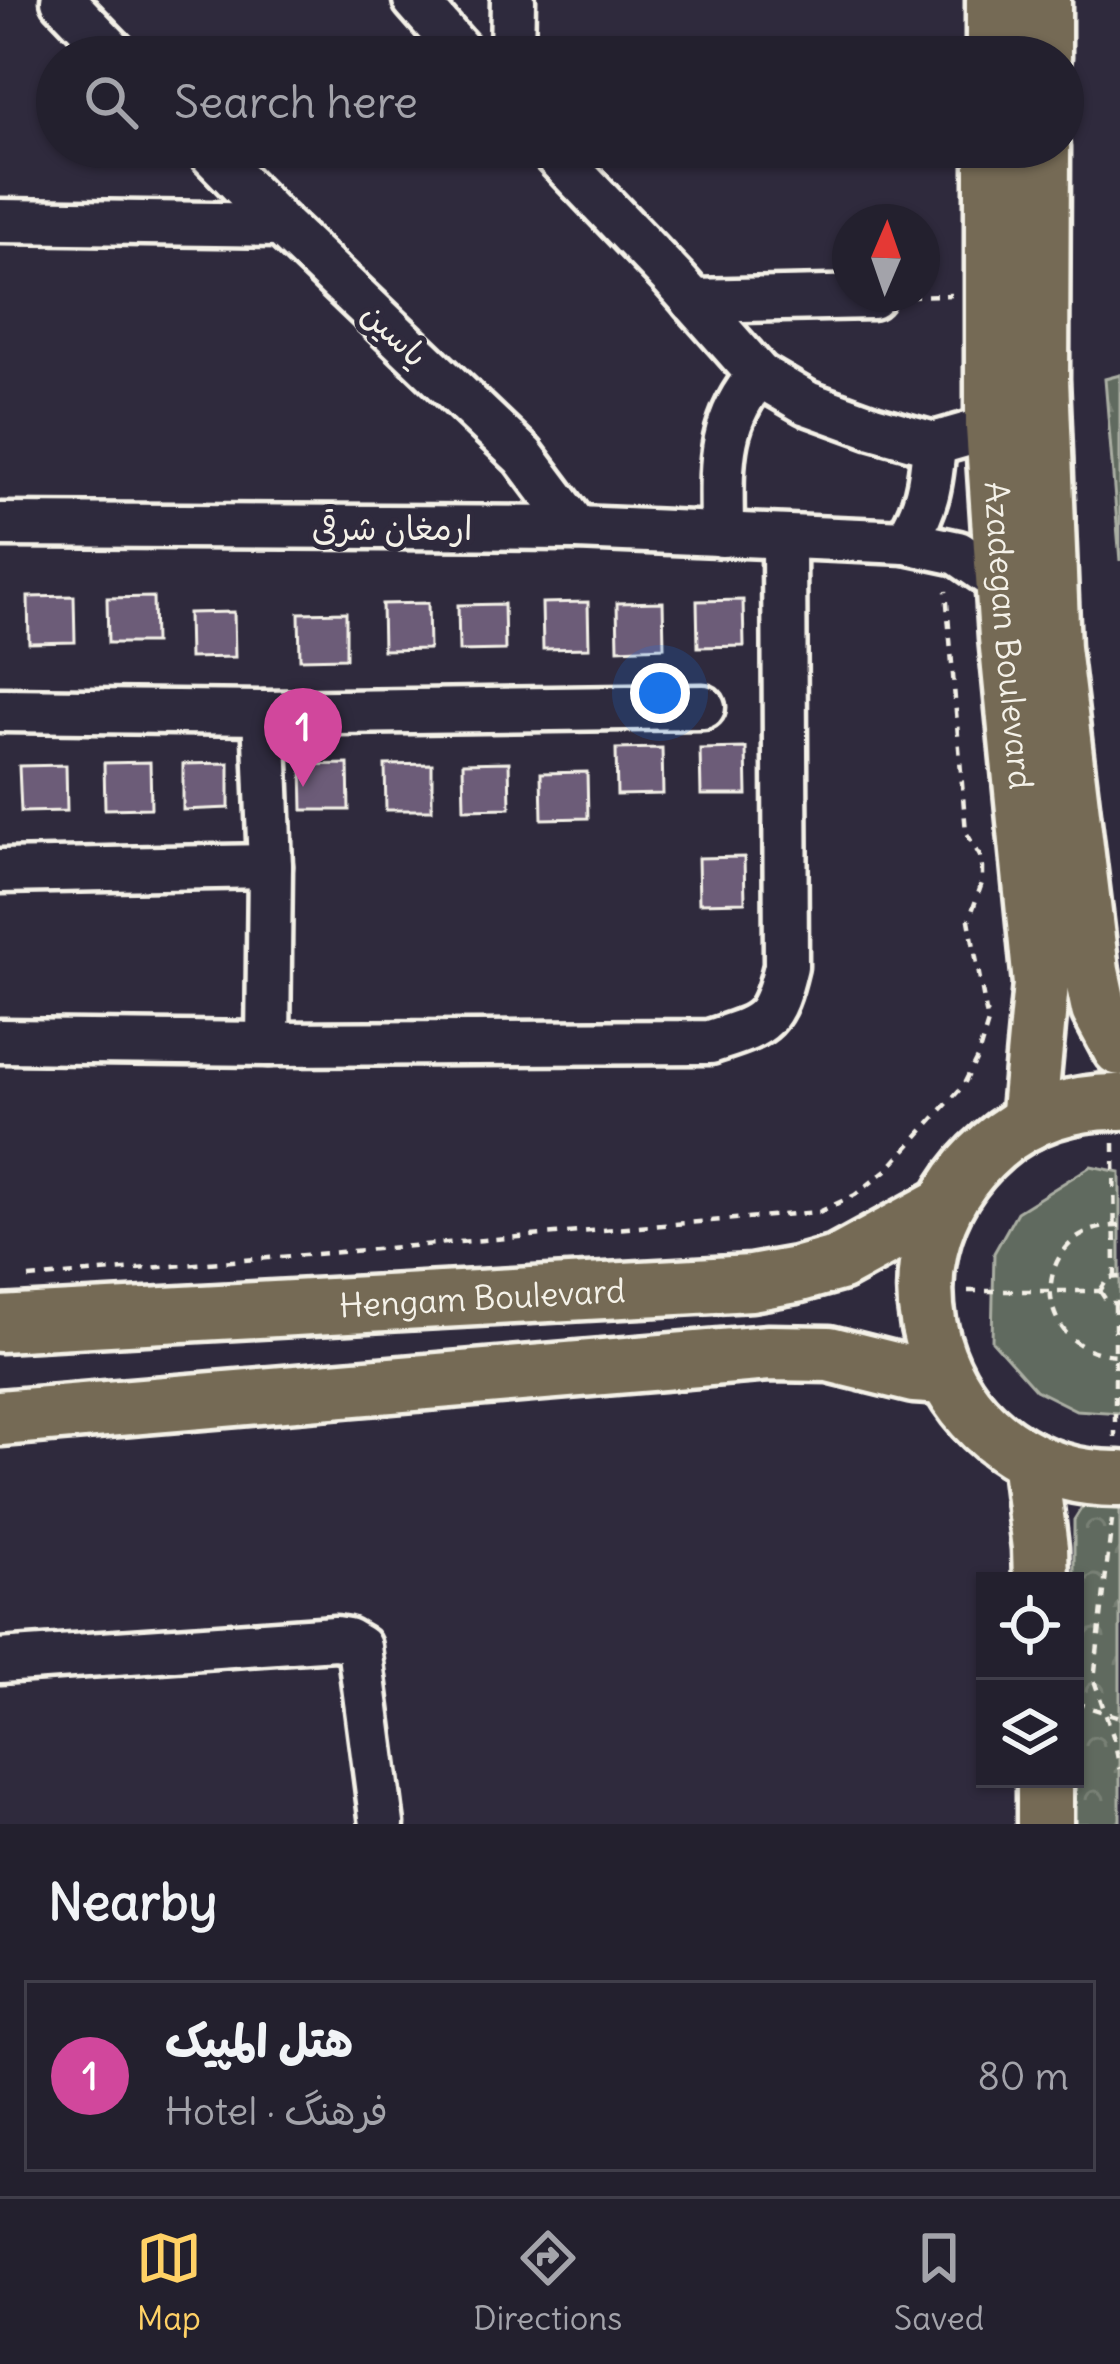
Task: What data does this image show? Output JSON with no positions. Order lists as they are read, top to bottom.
{
  "streets": {
    "main road": ["Azadegan Boulevard", "Hengam Boulevard"],
    "street": ["یاسین", "ارمغان شرقی"]
  },
  "crossings": [
    ["یاسین", "ارمغان شرقی"]
  ],
  "north": "top",
  "page": {
    "search": "Search here",
    "pins": "1",
    "heading": "Nearby",
    "list": [
      {
        "mark": "1",
        "name": "هتل المپیک",
        "note": "Hotel · فرهنگ",
        "value": "80 m"
      }
    ],
    "nav": ["Map", "Directions", "Saved"]
  }
}
